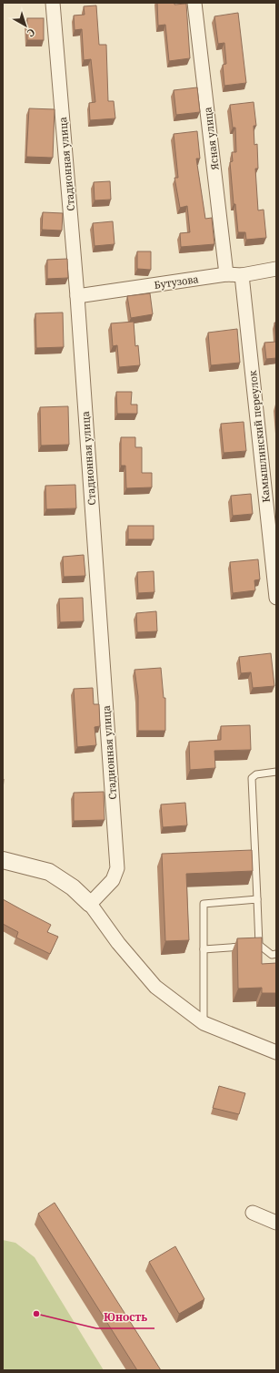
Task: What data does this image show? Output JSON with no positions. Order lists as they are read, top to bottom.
{
  "streets": {
    "street": [
      "Ясная улица",
      "Стадионная улица",
      "Бутузова",
      "Камышлинский переулок"
    ]
  },
  "crossings": [
    ["Ясная улица", "Бутузова"],
    ["Стадионная улица", "Бутузова"],
    ["Бутузова", "Камышлинский переулок"]
  ],
  "places": ["Юность"],
  "north": "bottom right"
}
